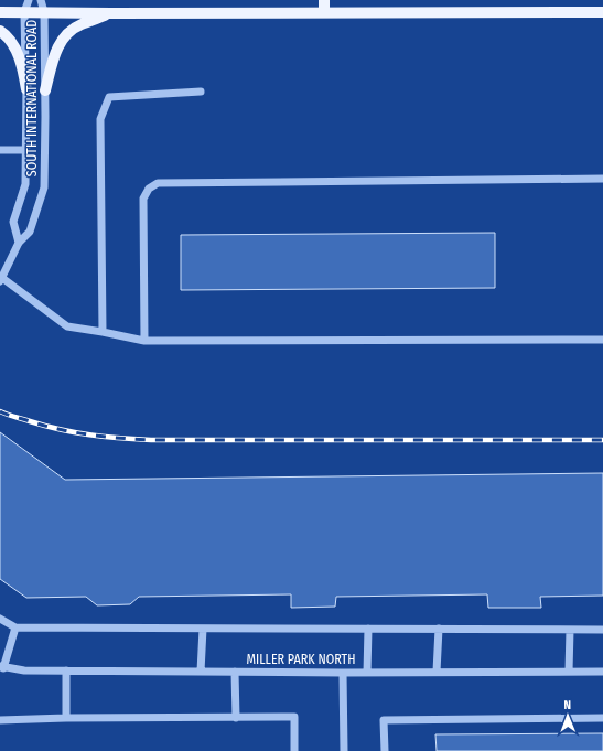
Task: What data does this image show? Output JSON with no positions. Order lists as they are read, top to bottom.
{
  "streets": {
    "street": ["SOUTH INTERNATIONAL ROAD", "MILLER PARK NORTH"]
  },
  "north": "top"
}
